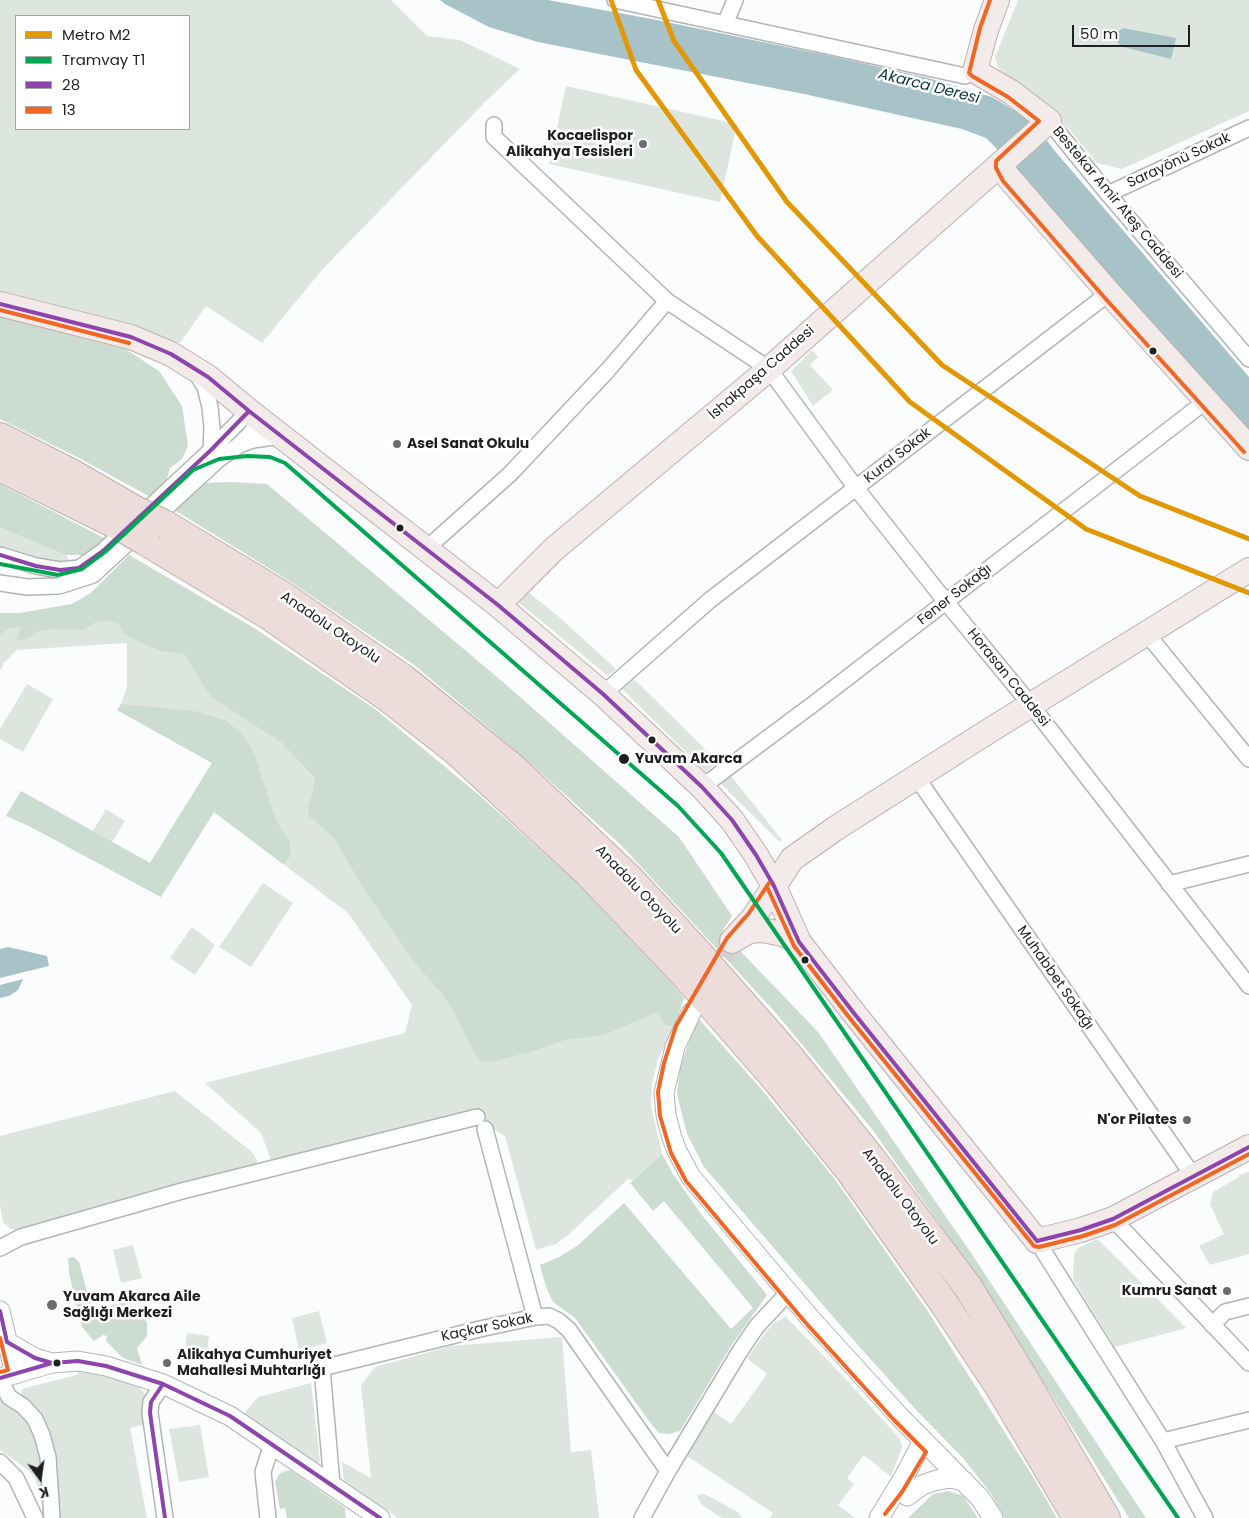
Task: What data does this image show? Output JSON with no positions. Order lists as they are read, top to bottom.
{
  "streets": {
    "highway": ["Anadolu Otoyolu"],
    "main road": ["Bestekar Amir Ateş Caddesi", "İshakpaşa Caddesi"],
    "street": [
      "Sarayönü Sokak",
      "Kural Sokak",
      "Fener Sokağı",
      "Horasan Caddesi",
      "Muhabbet Sokağı",
      "Kaçkar Sokak"
    ]
  },
  "crossings": [
    ["Sarayönü Sokak", "Bestekar Amir Ateş Caddesi"],
    ["Bestekar Amir Ateş Caddesi", "İshakpaşa Caddesi"],
    ["İshakpaşa Caddesi", "Horasan Caddesi"],
    ["Kural Sokak", "Horasan Caddesi"],
    ["Fener Sokağı", "Horasan Caddesi"]
  ],
  "water": ["Akarca Deresi"],
  "places": [
    "Kocaelispor Alikahya Tesisleri",
    "Asel Sanat Okulu",
    "Yuvam Akarca",
    "N'or Pilates",
    "Kumru Sanat",
    "Yuvam Akarca Aile Sağlığı Merkezi",
    "Alikahya Cumhuriyet Mahallesi Muhtarlığı"
  ],
  "lines": [
    "metro line M2",
    "transit line 13",
    "transit line 28",
    "tram line T1"
  ],
  "legend": [
    "Metro M2",
    "Tramvay T1",
    "28",
    "13"
  ],
  "scale_bar": "50 m",
  "north": "bottom"
}
